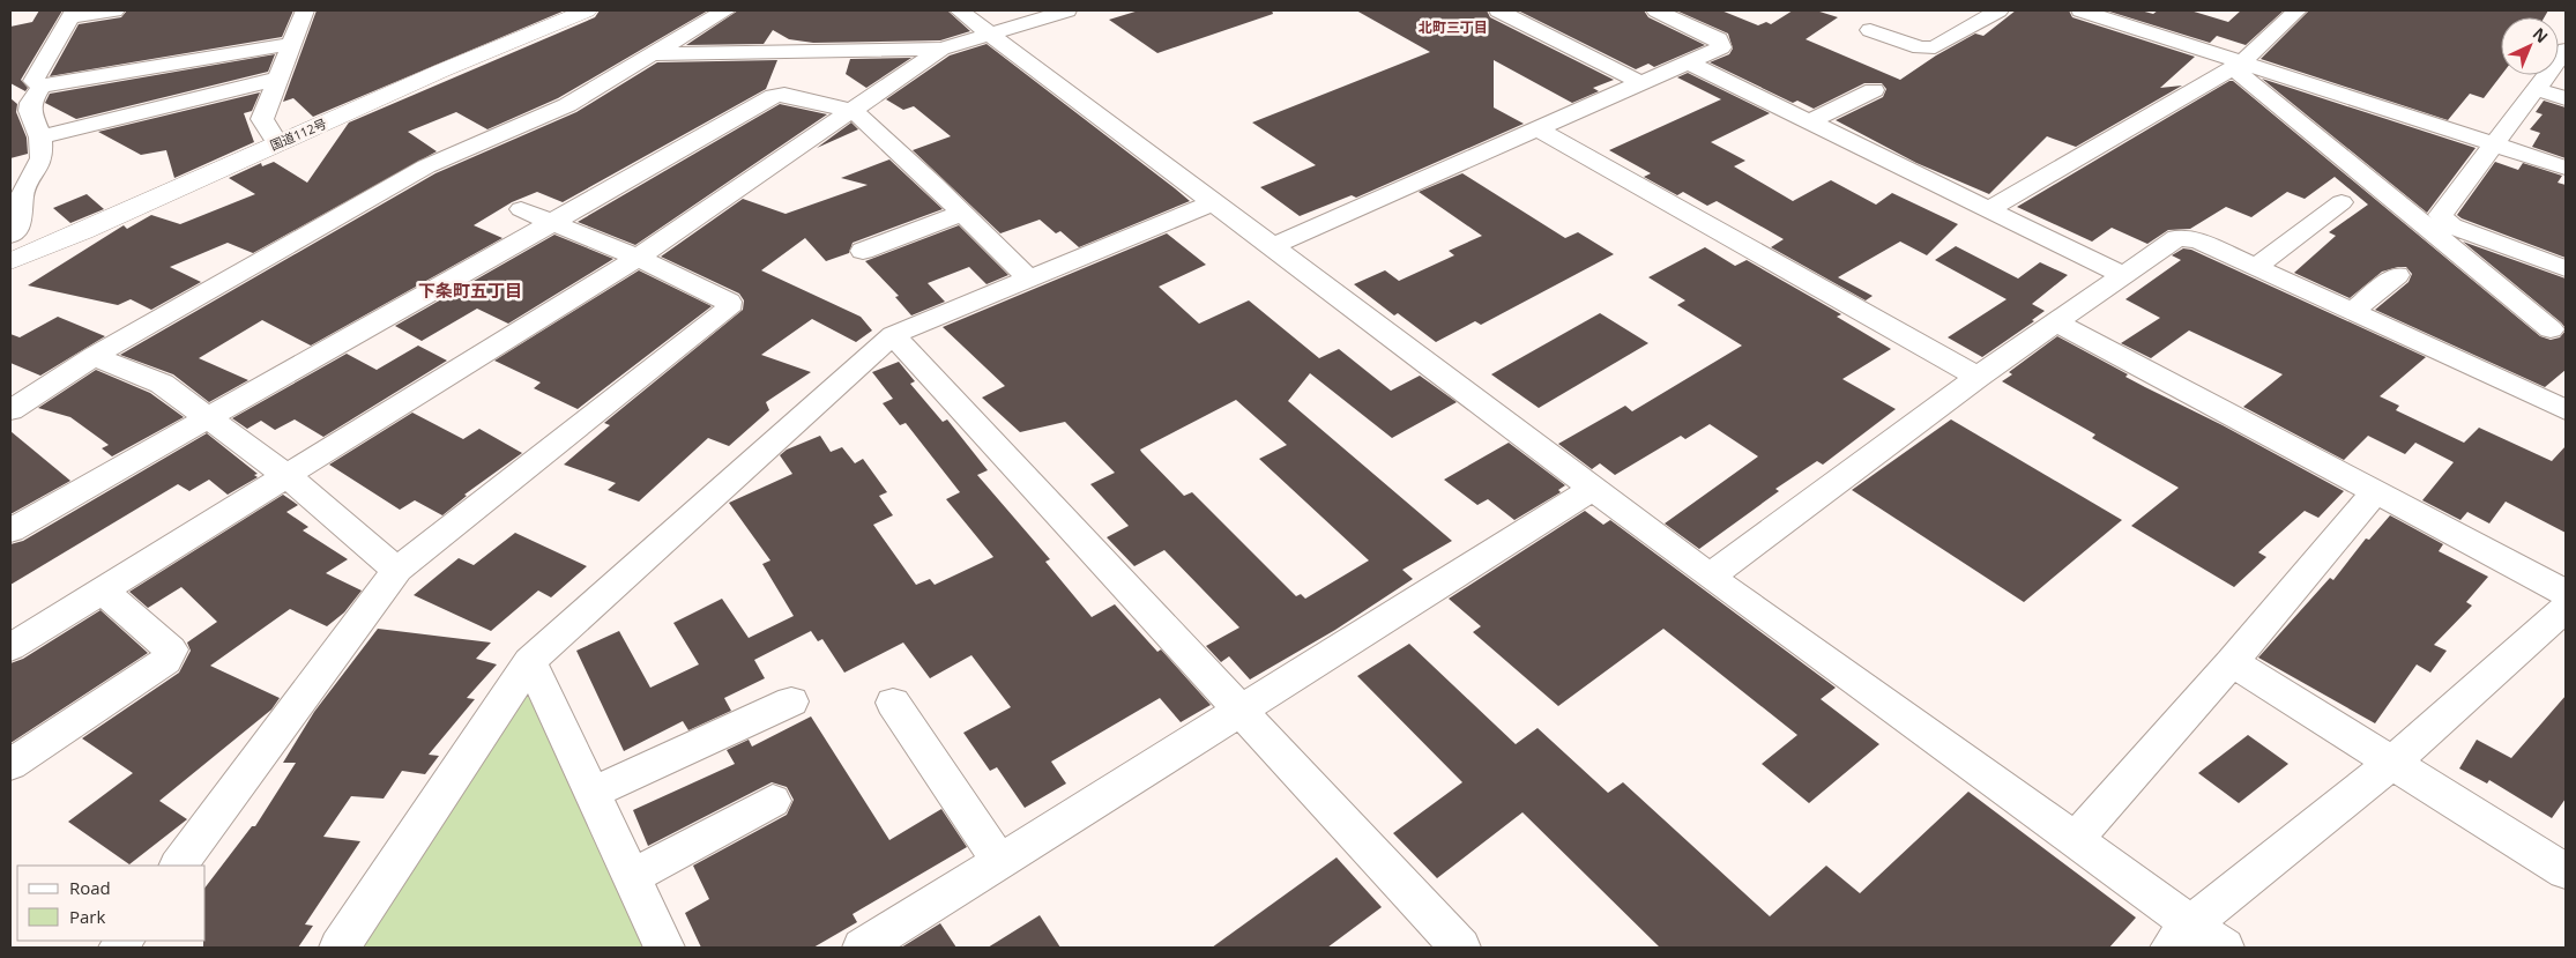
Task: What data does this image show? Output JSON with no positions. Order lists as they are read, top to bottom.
{
  "streets": {
    "highway": ["国道112号"]
  },
  "districts": ["北町三丁目", "下条町五丁目"],
  "legend": ["Road", "Park"],
  "north": "top right"
}
